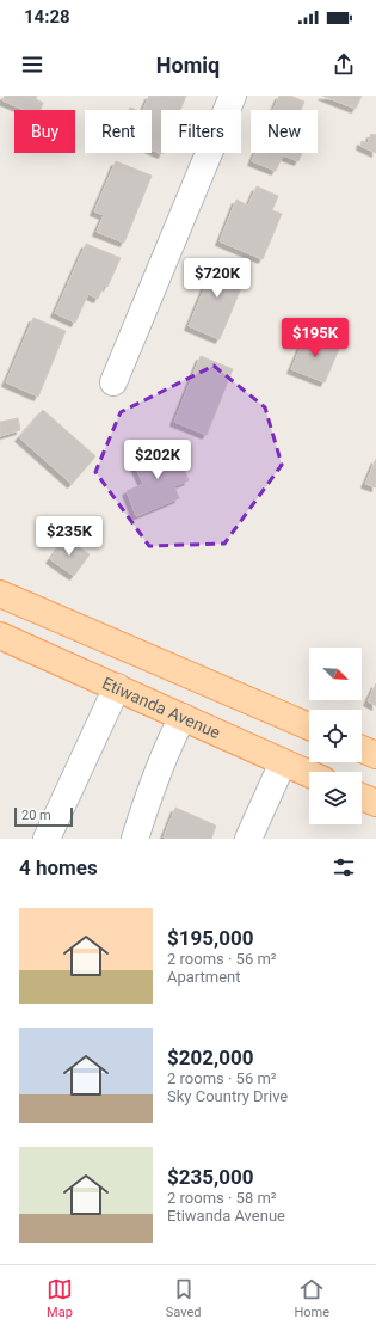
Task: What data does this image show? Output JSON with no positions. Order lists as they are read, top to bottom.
{
  "streets": {
    "main road": ["Etiwanda Avenue"]
  },
  "scale_bar": "20 m",
  "north": "bottom right",
  "page": {
    "status": "14:28",
    "header": "Homiq",
    "chip": [
      "Buy",
      "Rent",
      "Filters",
      "New"
    ],
    "price": [
      "$720K",
      "$195K",
      "$202K",
      "$235K"
    ],
    "scale": "20 m",
    "heading": "4 homes",
    "list": [
      {
        "name": "$195,000",
        "note": "2 rooms · 56 m² · Apartment"
      },
      {
        "name": "$202,000",
        "note": "2 rooms · 56 m² · Sky Country Drive"
      },
      {
        "name": "$235,000",
        "note": "2 rooms · 58 m² · Etiwanda Avenue"
      }
    ],
    "tabs": ["Map", "Saved", "Home"]
  }
}
